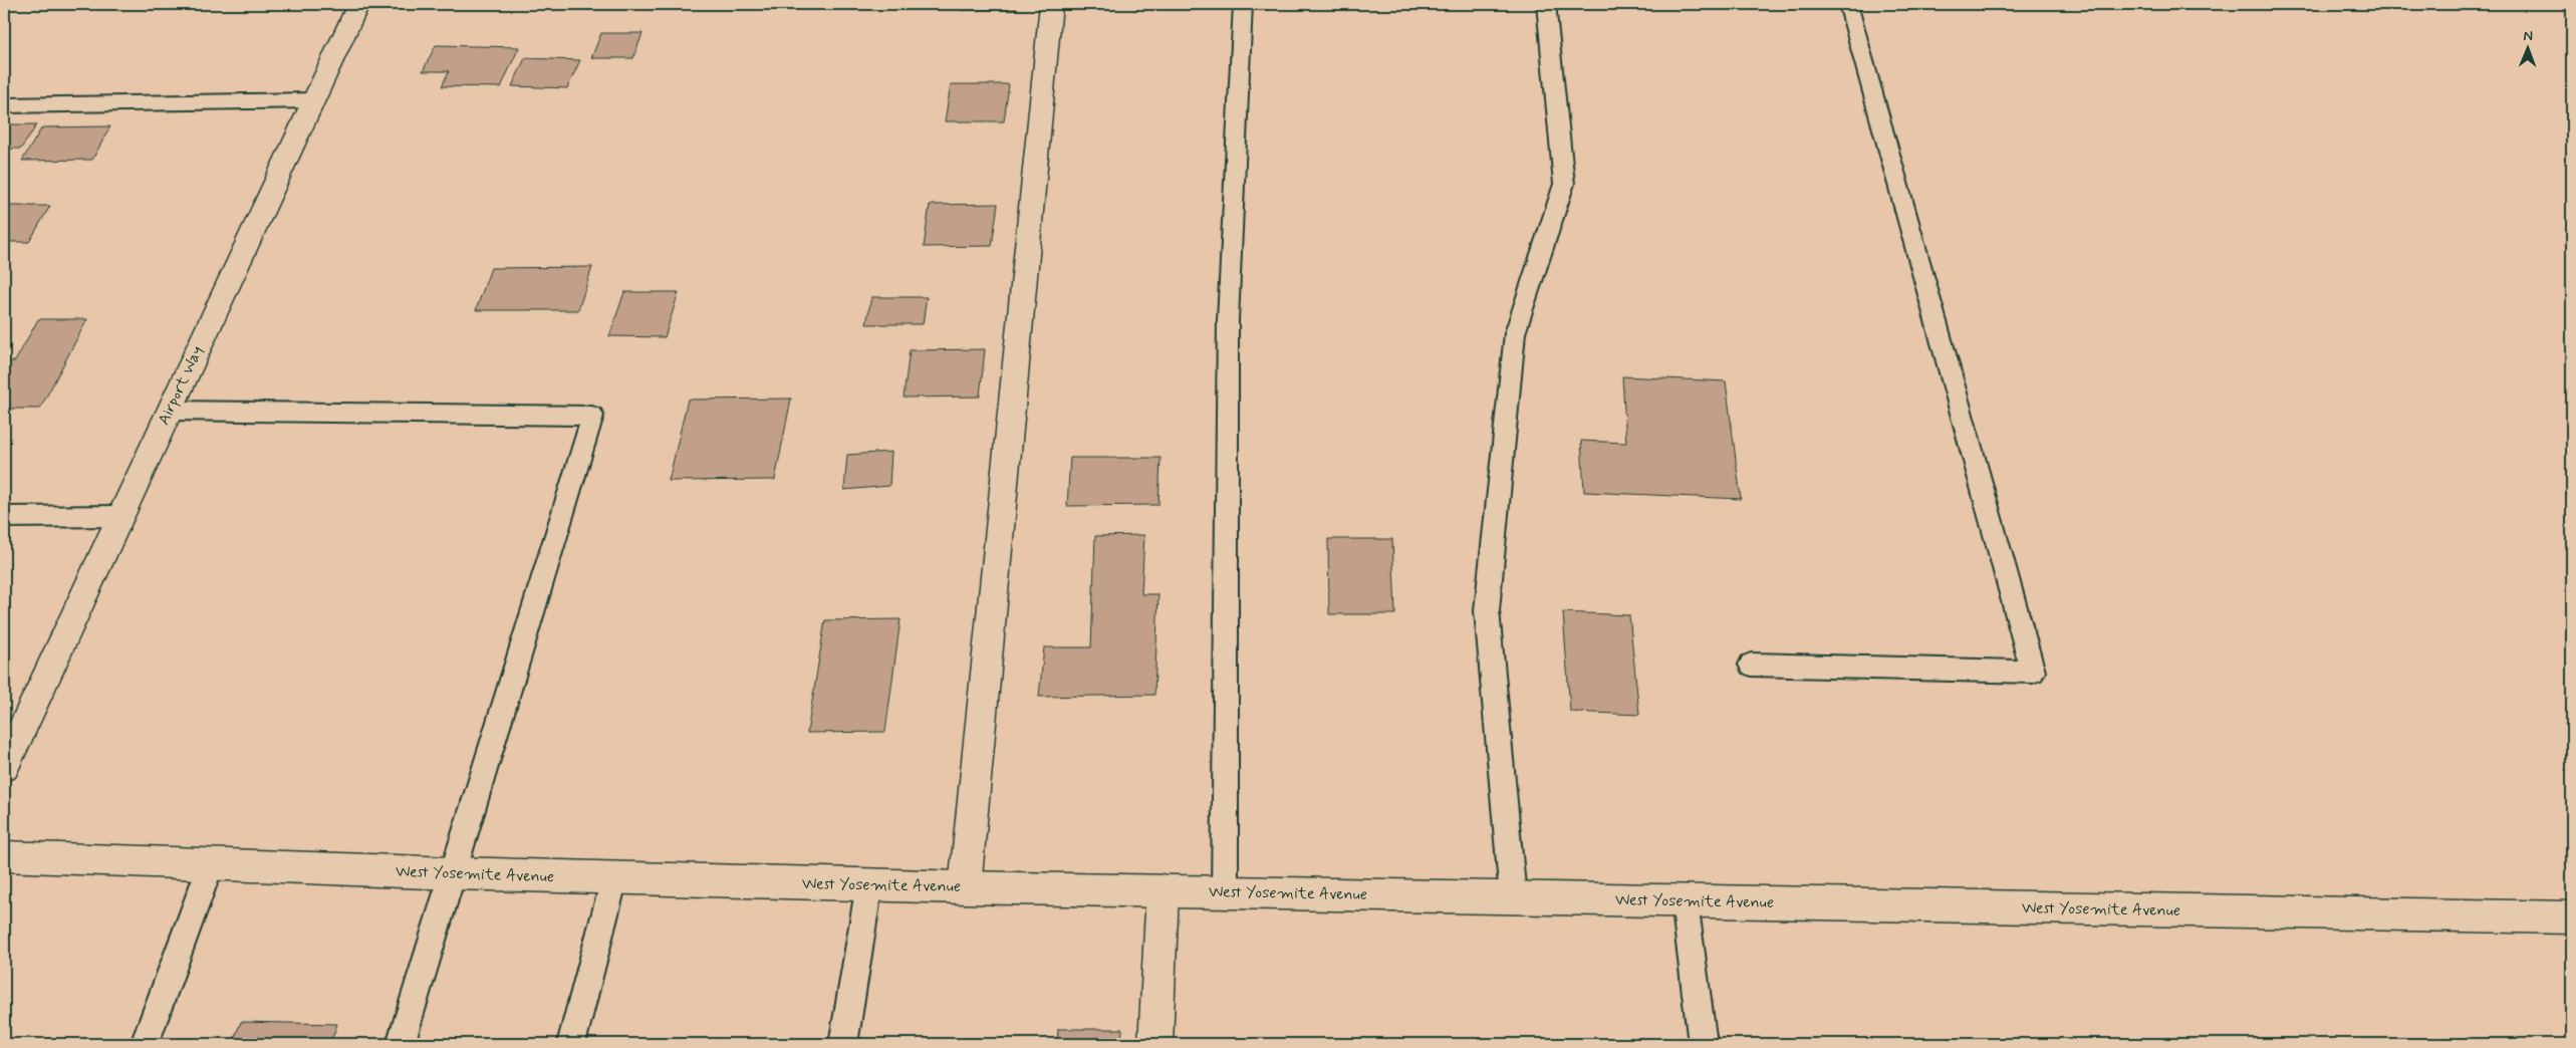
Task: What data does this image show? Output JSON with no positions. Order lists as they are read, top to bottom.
{
  "streets": {
    "main road": ["Airport Way", "West Yosemite Avenue"]
  },
  "north": "top"
}
